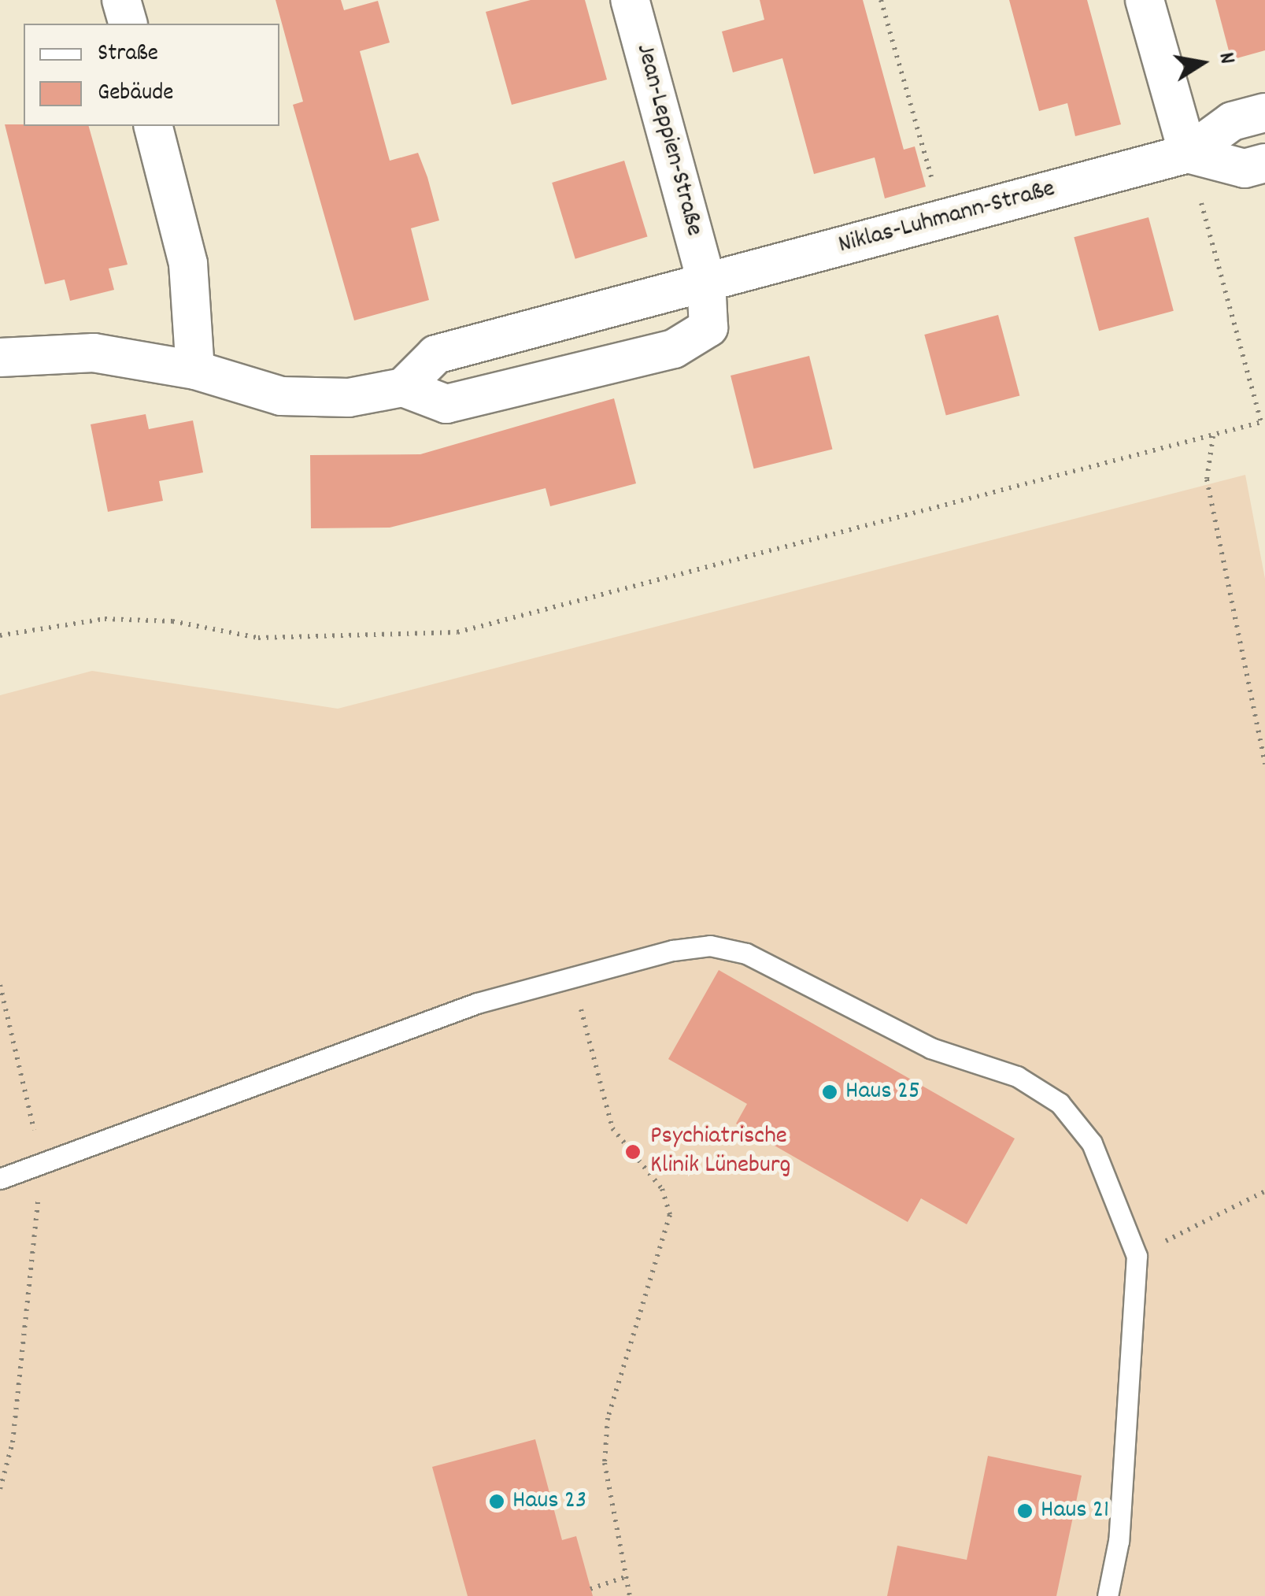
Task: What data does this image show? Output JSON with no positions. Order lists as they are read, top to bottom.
{
  "streets": {
    "street": ["Jean-Leppien-Straße", "Niklas-Luhmann-Straße"]
  },
  "crossings": [
    ["Jean-Leppien-Straße", "Niklas-Luhmann-Straße"]
  ],
  "places": [
    "Haus 25",
    "Psychiatrische Klinik Lüneburg",
    "Haus 23",
    "Haus 21"
  ],
  "legend": ["Straße", "Gebäude"],
  "north": "right"
}
